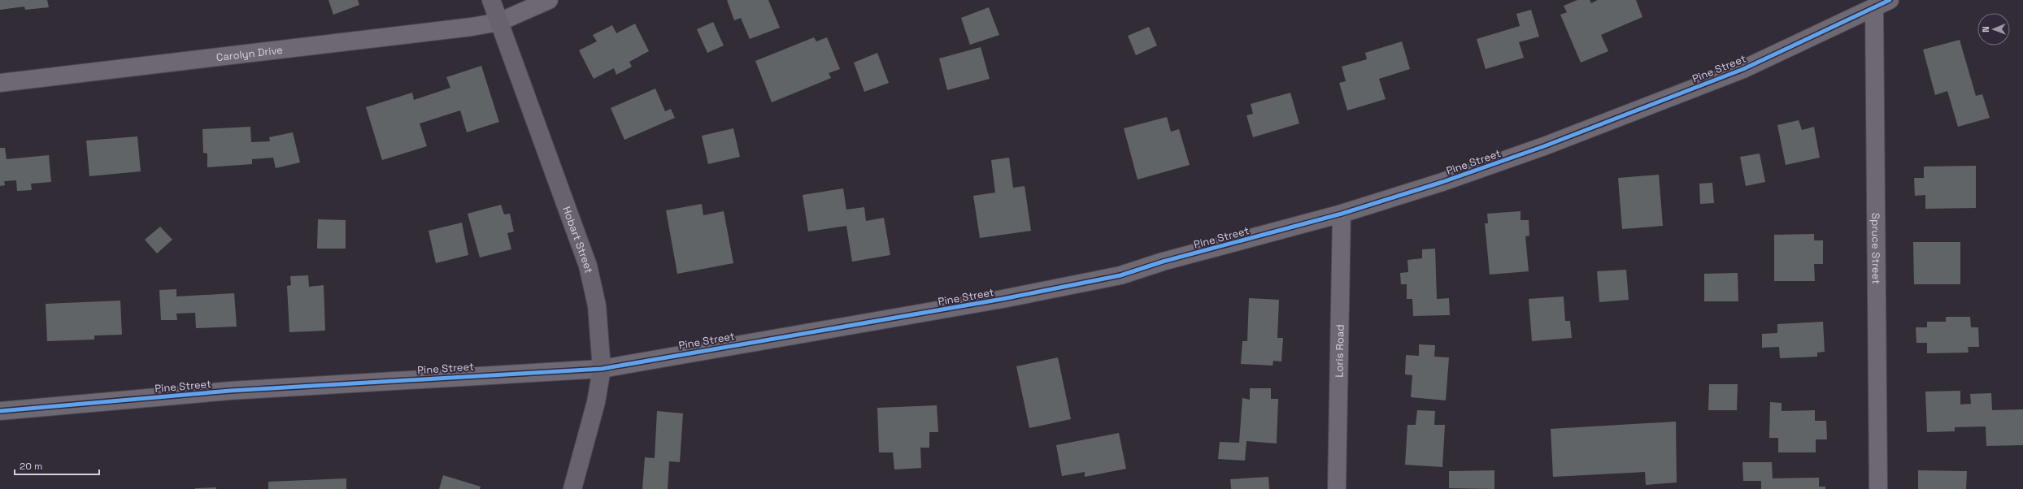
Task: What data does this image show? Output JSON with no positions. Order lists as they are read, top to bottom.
{
  "streets": {
    "main road": ["Hobart Street"],
    "street": [
      "Carolyn Drive",
      "Pine Street",
      "Spruce Street",
      "Loris Road"
    ]
  },
  "crossings": [
    ["Carolyn Drive", "Hobart Street"],
    ["Pine Street", "Hobart Street"],
    ["Pine Street", "Spruce Street"],
    ["Pine Street", "Loris Road"]
  ],
  "scale_bar": "20 m",
  "north": "left"
}
